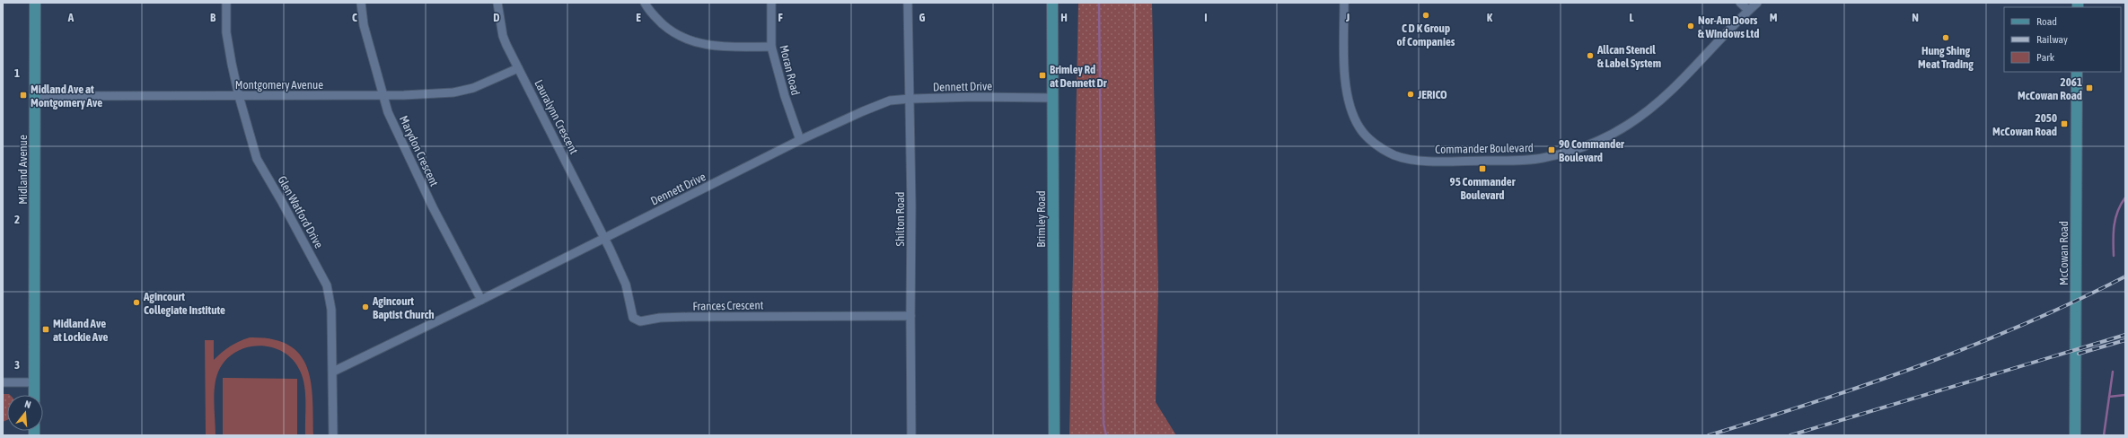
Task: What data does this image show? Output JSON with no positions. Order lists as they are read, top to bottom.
{
  "streets": {
    "main road": ["Midland Avenue", "Brimley Road", "McCowan Road"],
    "street": [
      "Moran Road",
      "Montgomery Avenue",
      "Dennett Drive",
      "Lauralynn Crescent",
      "Commander Boulevard",
      "Marydon Crescent",
      "Glen Watford Drive",
      "Shilton Road",
      "Frances Crescent"
    ]
  },
  "crossings": [
    ["Moran Road", "Dennett Drive"],
    ["Montgomery Avenue", "Lauralynn Crescent"],
    ["Montgomery Avenue", "Marydon Crescent"],
    ["Montgomery Avenue", "Midland Avenue"],
    ["Montgomery Avenue", "Glen Watford Drive"],
    ["Dennett Drive", "Lauralynn Crescent"],
    ["Dennett Drive", "Marydon Crescent"],
    ["Dennett Drive", "Glen Watford Drive"],
    ["Dennett Drive", "Shilton Road"],
    ["Dennett Drive", "Brimley Road"],
    ["Dennett Drive", "Frances Crescent"],
    ["Lauralynn Crescent", "Frances Crescent"],
    ["Shilton Road", "Frances Crescent"]
  ],
  "places": {
    "other": [
      "C D K Group of Companies",
      "Nor-Am Doors & Windows Ltd",
      "Hung Shing Meat Trading",
      "Allcan Stencil & Label System",
      "JERICO",
      "Agincourt Collegiate Institute",
      "Agincourt Baptist Church"
    ],
    "transit": [
      "Brimley Rd at Dennett Dr",
      "2061 McCowan Road",
      "Midland Ave at Montgomery Ave",
      "2050 McCowan Road",
      "90 Commander Boulevard",
      "95 Commander Boulevard",
      "Midland Ave at Lockie Ave"
    ]
  },
  "legend": ["Road", "Railway", "Park"],
  "north": "top",
  "grid": {
    "columns": [
      "A",
      "B",
      "C",
      "D",
      "E",
      "F",
      "G",
      "H",
      "I",
      "J",
      "K",
      "L",
      "M",
      "N"
    ],
    "rows": ["1", "2", "3"]
  }
}
